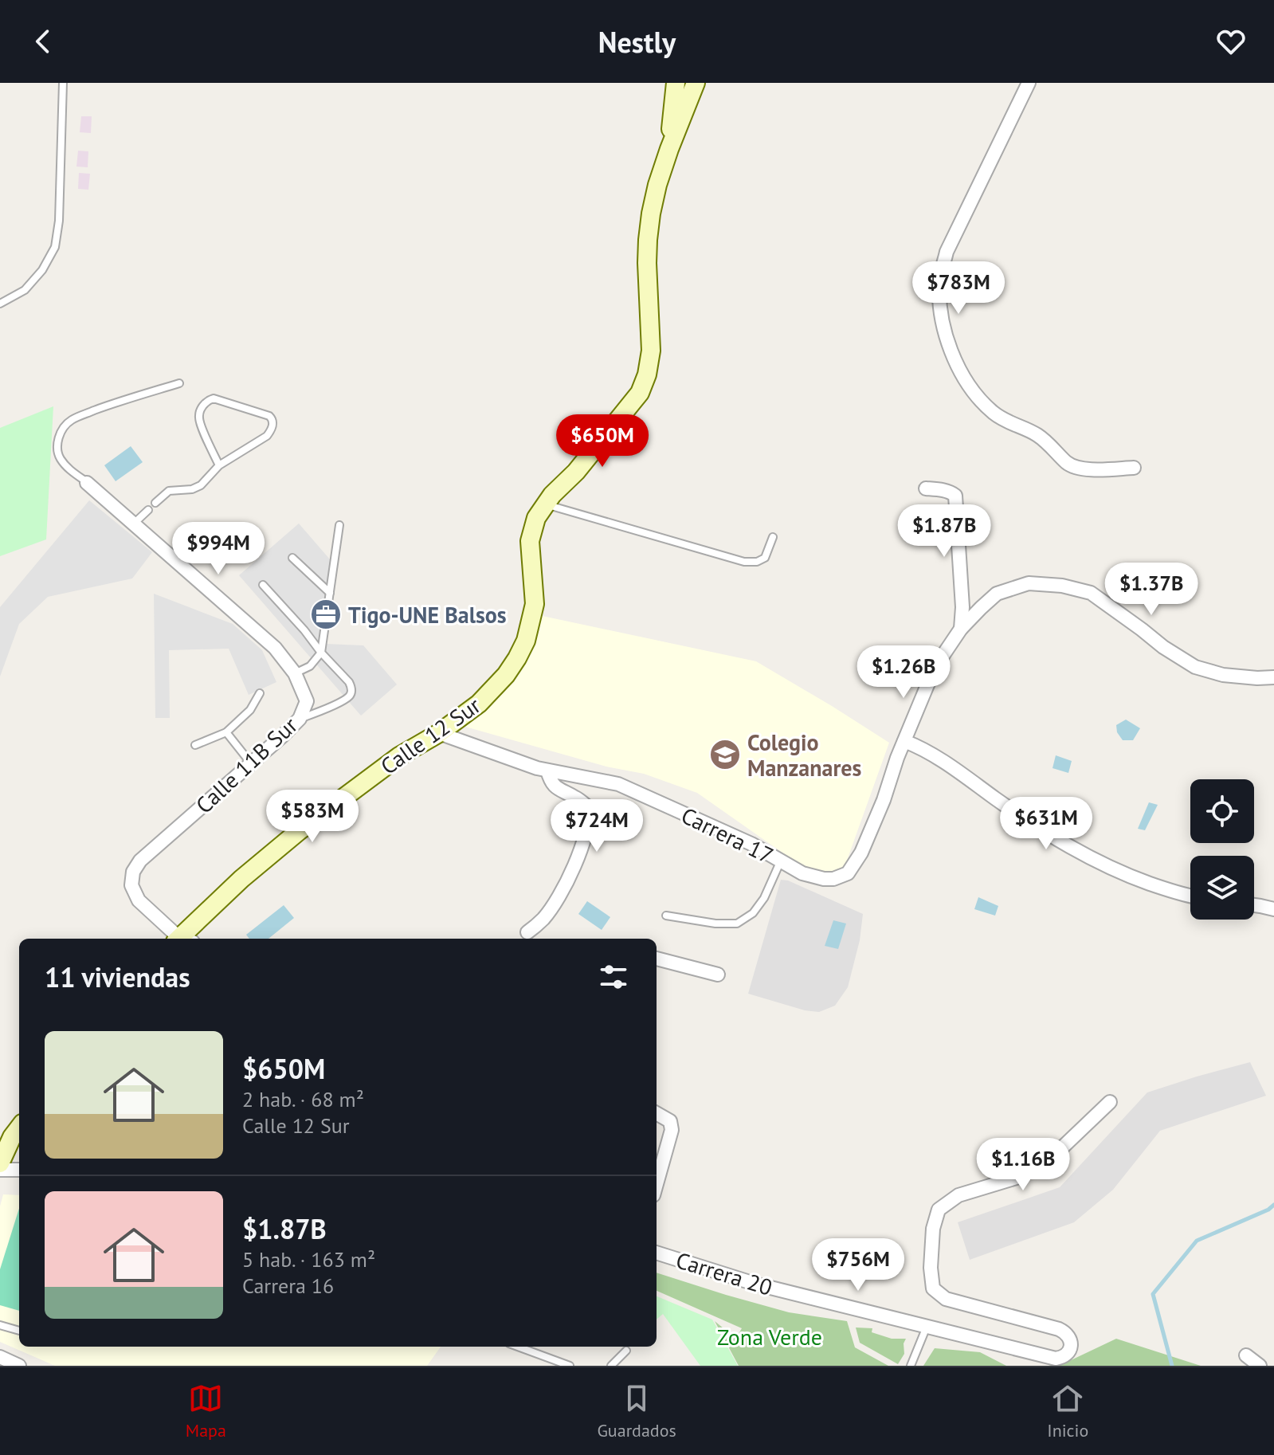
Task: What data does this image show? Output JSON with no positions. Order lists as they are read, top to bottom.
{
  "streets": {
    "main road": ["Calle 12 Sur"],
    "street": ["Calle 11B Sur", "Carrera 17", "Carrera 20"]
  },
  "crossings": [
    ["Calle 12 Sur", "Carrera 17"]
  ],
  "parks": ["Zona Verde"],
  "places": {
    "office": ["Tigo-UNE Balsos"],
    "school or university": ["Colegio Manzanares"]
  },
  "page": {
    "header": "Nestly",
    "price": [
      "$783M",
      "$650M",
      "$1.87B",
      "$994M",
      "$1.37B",
      "$1.26B",
      "$583M",
      "$631M",
      "$724M",
      "$1.16B",
      "$756M"
    ],
    "heading": "11 viviendas",
    "list": [
      {
        "name": "$650M",
        "note": "2 hab. · 68 m² · Calle 12 Sur"
      },
      {
        "name": "$1.87B",
        "note": "5 hab. · 163 m² · Carrera 16"
      }
    ],
    "tabs": ["Mapa", "Guardados", "Inicio"]
  }
}
